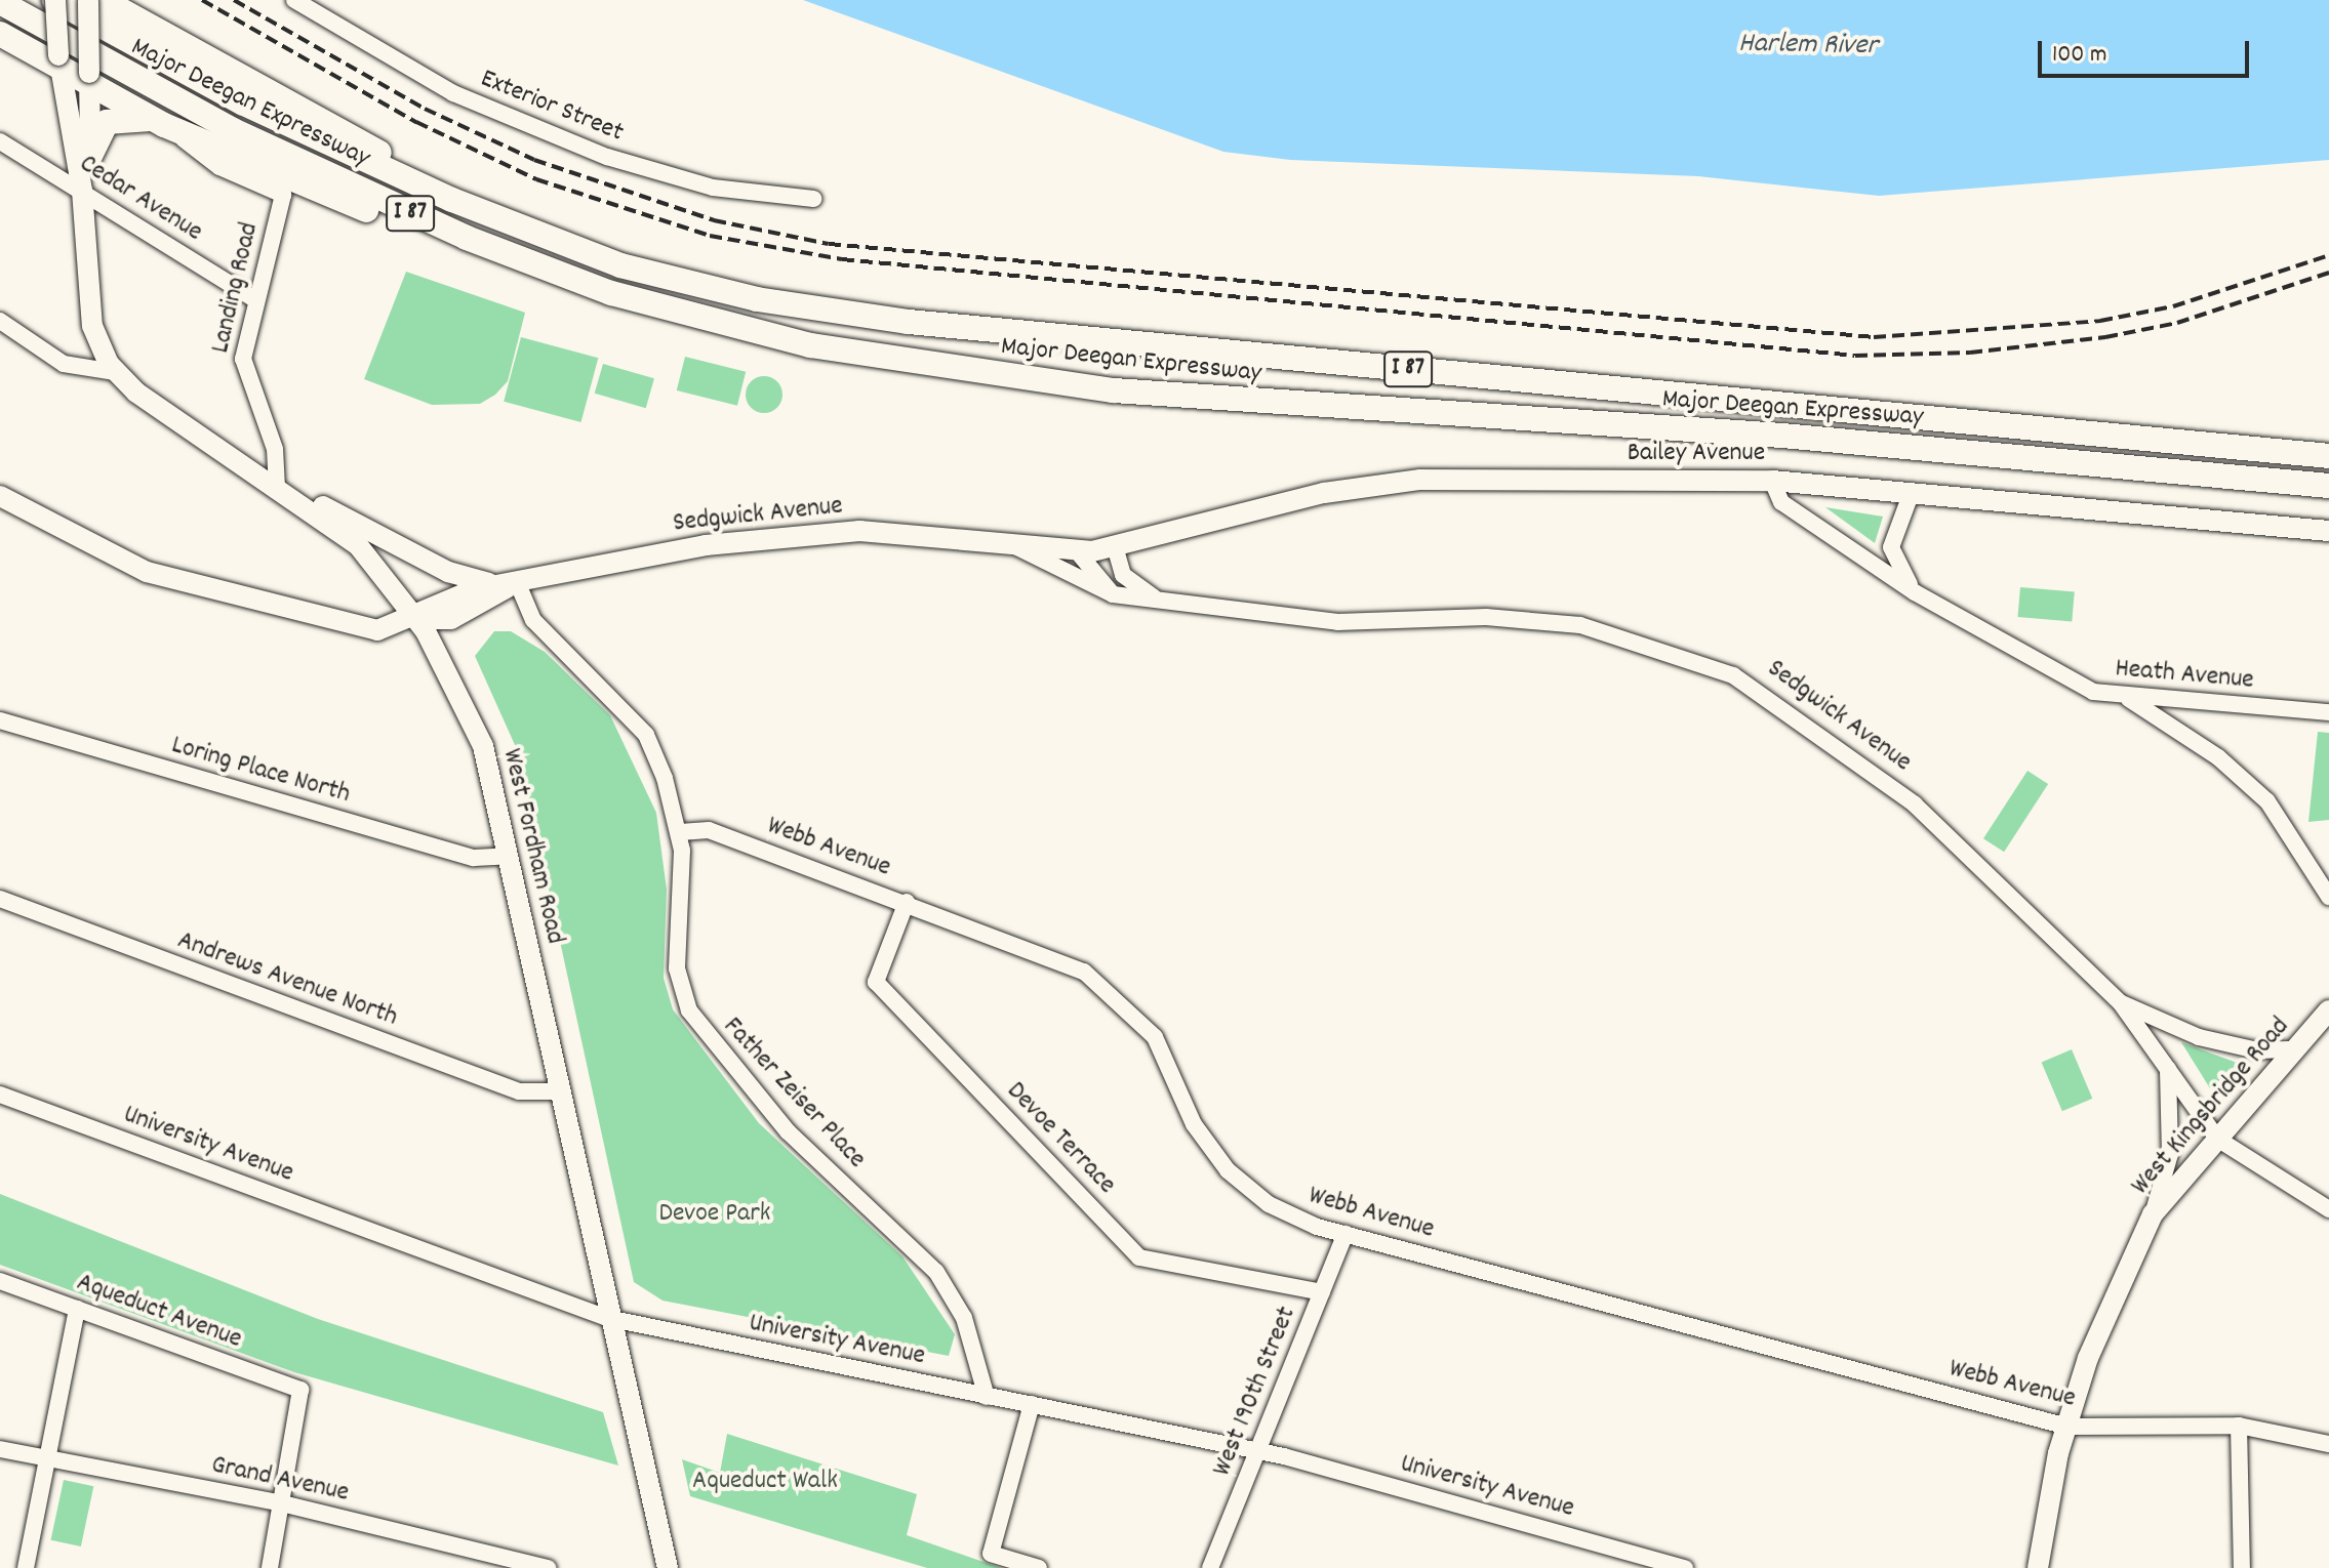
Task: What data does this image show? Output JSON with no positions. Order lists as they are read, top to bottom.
{
  "streets": {
    "highway": ["Major Deegan Expressway", "I 87"],
    "main road": [
      "Bailey Avenue",
      "Sedgwick Avenue",
      "West Fordham Road",
      "West Kingsbridge Road"
    ],
    "street": [
      "Exterior Street",
      "Cedar Avenue",
      "Landing Road",
      "Heath Avenue",
      "Loring Place North",
      "Webb Avenue",
      "Andrews Avenue North",
      "Father Zeiser Place",
      "Devoe Terrace",
      "University Avenue",
      "Aqueduct Avenue",
      "West 190th Street",
      "Grand Avenue"
    ]
  },
  "crossings": [
    ["Major Deegan Expressway", "West Fordham Road"],
    ["Cedar Avenue", "Landing Road"],
    ["Cedar Avenue", "West Fordham Road"],
    ["Landing Road", "West Fordham Road"],
    ["Bailey Avenue", "Sedgwick Avenue"],
    ["Bailey Avenue", "Heath Avenue"],
    ["Sedgwick Avenue", "West Fordham Road"],
    ["Sedgwick Avenue", "West Kingsbridge Road"],
    ["Loring Place North", "West Fordham Road"],
    ["West Fordham Road", "Andrews Avenue North"],
    ["West Fordham Road", "University Avenue"],
    ["Webb Avenue", "Father Zeiser Place"],
    ["Webb Avenue", "West Kingsbridge Road"],
    ["Webb Avenue", "Devoe Terrace"],
    ["Webb Avenue", "West 190th Street"],
    ["Father Zeiser Place", "University Avenue"],
    ["Devoe Terrace", "West 190th Street"],
    ["University Avenue", "West 190th Street"],
    ["Aqueduct Avenue", "Grand Avenue"]
  ],
  "water": ["Harlem River"],
  "parks": ["Devoe Park", "Aqueduct Walk"],
  "scale_bar": "100 m"
}
